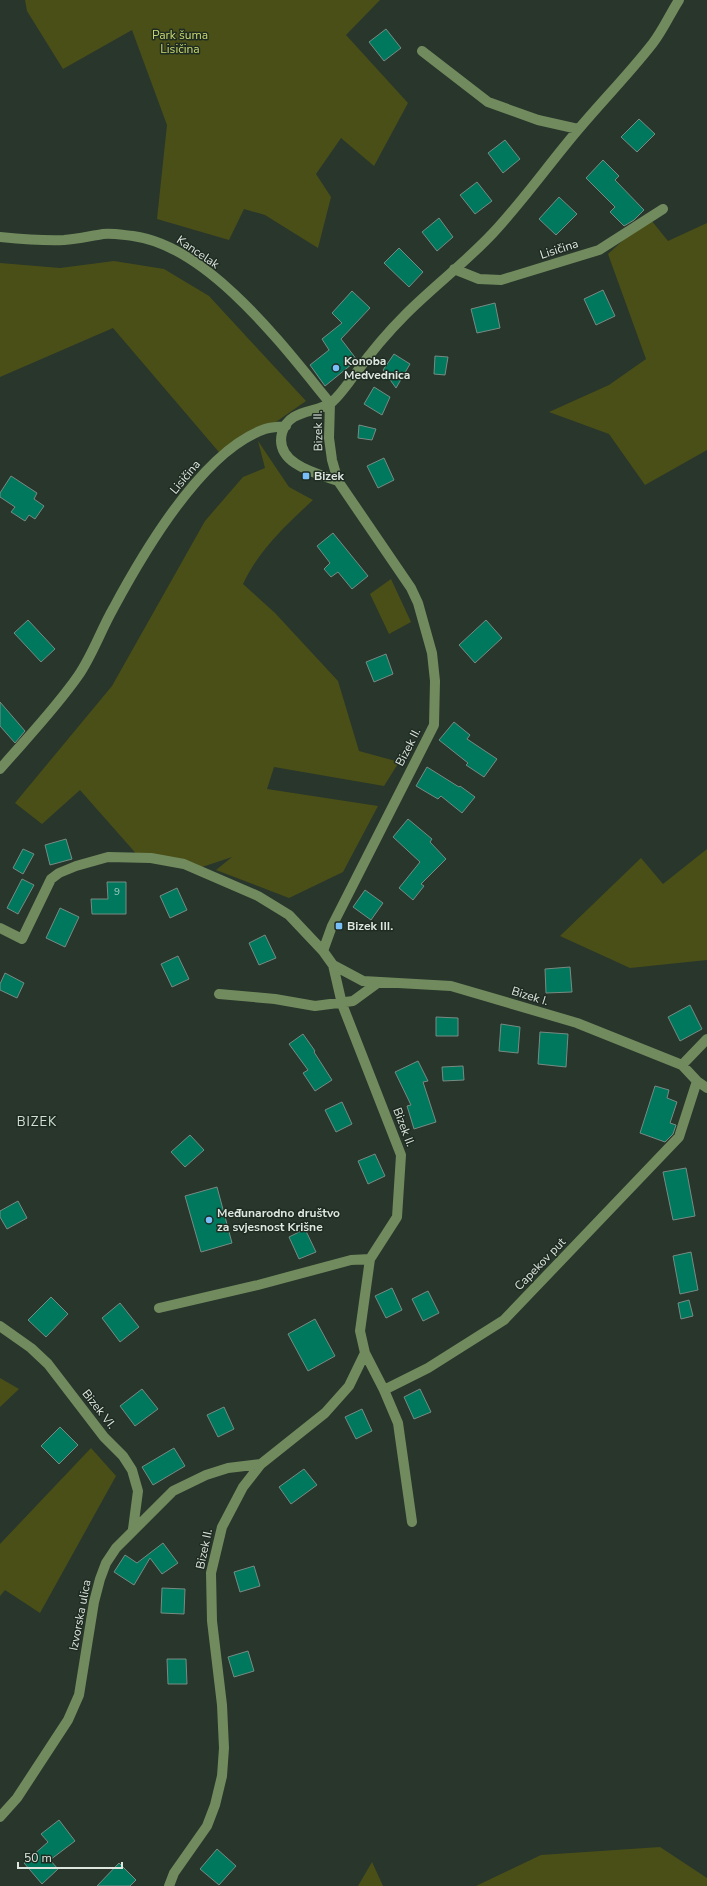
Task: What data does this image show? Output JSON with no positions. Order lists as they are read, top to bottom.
{
  "streets": {
    "street": [
      "Lisičina",
      "Kancelak",
      "Bizek II.",
      "Bizek I.",
      "Capekov put",
      "Bizek VI.",
      "Izvorska ulica"
    ]
  },
  "crossings": [
    ["Lisičina", "Bizek II."],
    ["Kancelak", "Bizek II."],
    ["Bizek II.", "Bizek I."],
    ["Bizek II.", "Izvorska ulica"],
    ["Bizek I.", "Capekov put"],
    ["Bizek VI.", "Izvorska ulica"]
  ],
  "districts": ["BIZEK"],
  "parks": ["Park šuma Lisičina"],
  "places": {
    "other": ["Konoba Medvednica", "Međunarodno društvo za svjesnost Krišne"],
    "transit": ["Bizek", "Bizek III."]
  },
  "house_numbers": ["9"],
  "scale_bar": "50 m"
}
